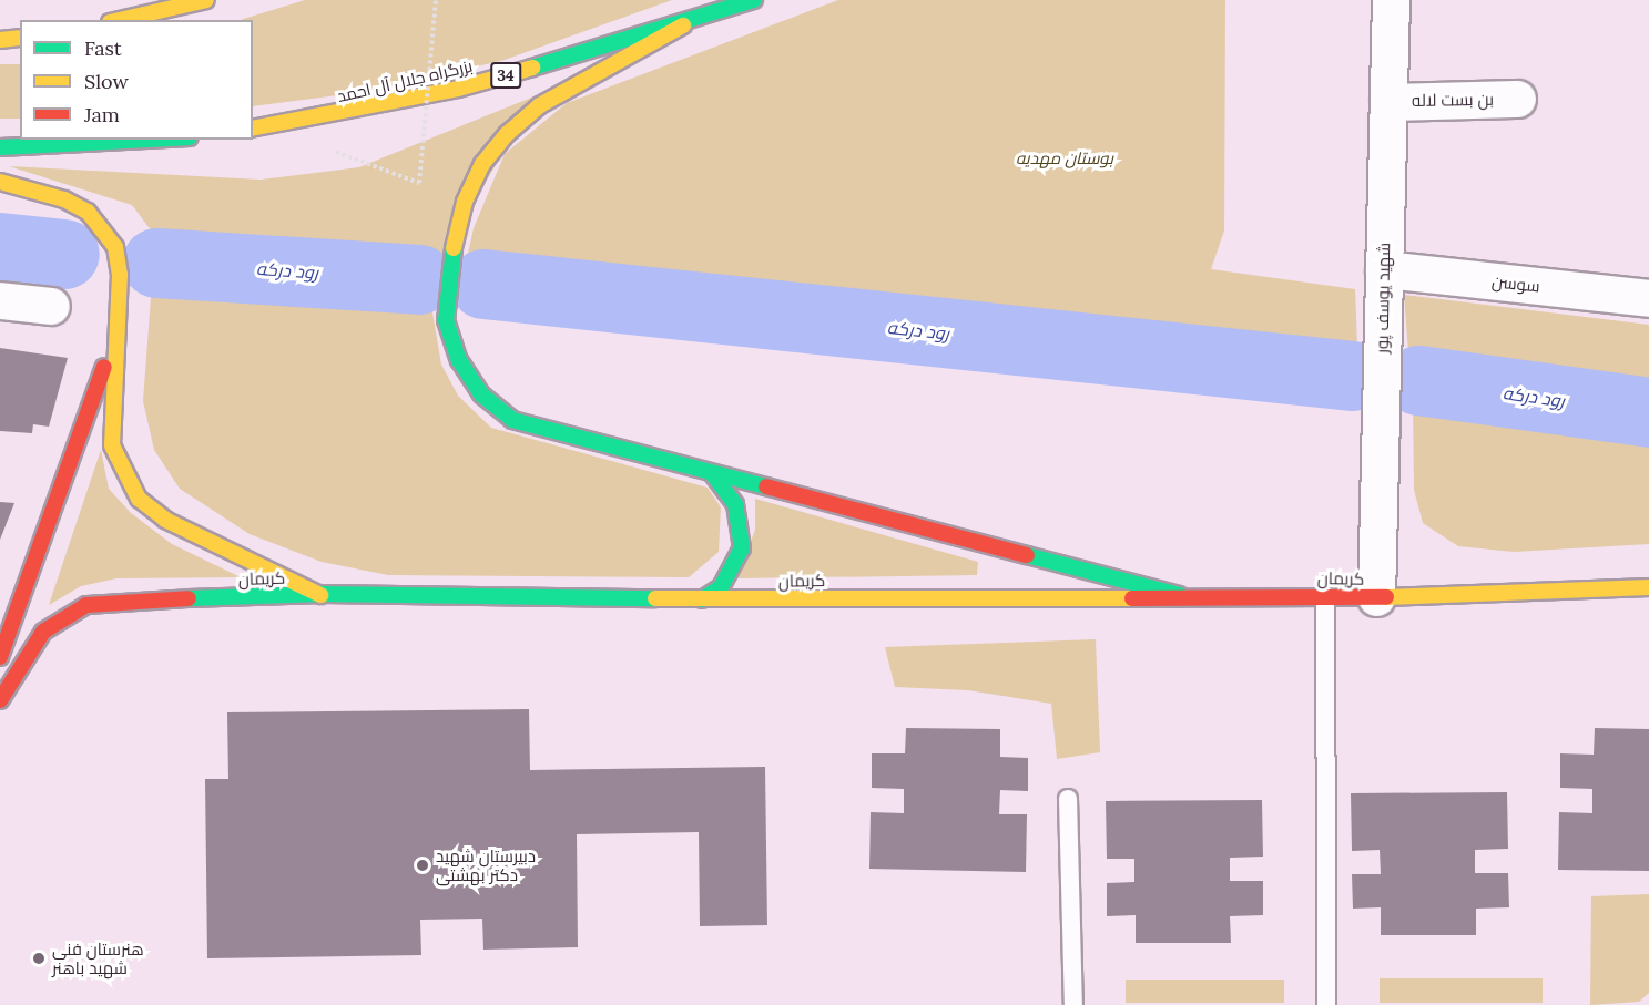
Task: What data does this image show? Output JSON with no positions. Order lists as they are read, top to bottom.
{
  "streets": {
    "main road": ["34", "بزرگراه جلال آل احمد", "کریمان"],
    "street": ["بن بست لاله", "سوسن", "شهید یوسف پور"]
  },
  "crossings": [
    ["بن بست لاله", "شهید یوسف پور"],
    ["سوسن", "شهید یوسف پور"],
    ["شهید یوسف پور", "کریمان"]
  ],
  "water": ["رود درکه"],
  "parks": ["بوستان مهدیه"],
  "places": ["دبیرستان شهید دکتر بهشتی", "هنرستان فنی شهید باهنر"],
  "legend": ["Fast", "Slow", "Jam"]
}
